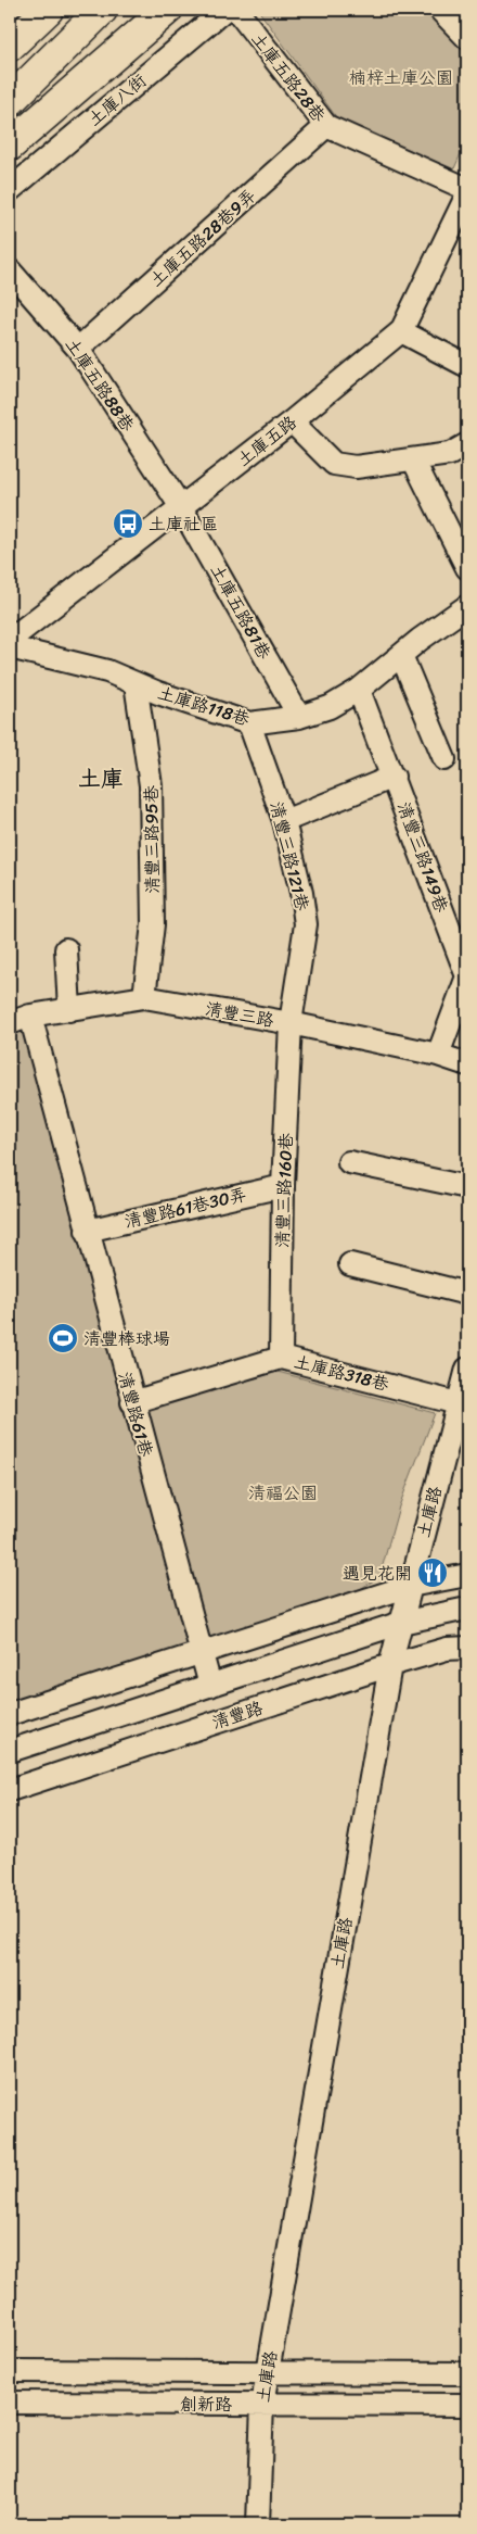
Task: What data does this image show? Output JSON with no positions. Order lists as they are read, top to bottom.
{
  "streets": {
    "street": [
      "土庫五路28巷",
      "土庫八街",
      "土庫五路28巷9弄",
      "土庫五路88巷",
      "土庫五路",
      "土庫五路81巷",
      "土庫路118巷",
      "清豐三路95巷",
      "清豐三路121巷",
      "清豐三路149巷",
      "清豐三路",
      "清豐三路160巷",
      "清豐路61巷30弄",
      "土庫路318巷",
      "清豐路61巷",
      "土庫路",
      "清豐路",
      "創新路"
    ]
  },
  "crossings": [
    ["土庫五路28巷", "土庫五路28巷9弄"],
    ["土庫五路28巷9弄", "土庫五路88巷"],
    ["土庫五路88巷", "土庫五路"],
    ["土庫五路88巷", "土庫五路81巷"],
    ["土庫五路", "土庫五路81巷"],
    ["土庫五路81巷", "土庫路118巷"],
    ["土庫路118巷", "清豐三路95巷"],
    ["土庫路118巷", "清豐三路121巷"],
    ["土庫路118巷", "清豐三路149巷"],
    ["清豐三路95巷", "清豐三路"],
    ["清豐三路121巷", "清豐三路"],
    ["清豐三路121巷", "清豐三路160巷"],
    ["清豐三路149巷", "清豐三路"],
    ["清豐三路", "清豐三路160巷"],
    ["清豐三路", "清豐路61巷"],
    ["清豐三路160巷", "清豐路61巷30弄"],
    ["清豐三路160巷", "土庫路318巷"],
    ["清豐路61巷30弄", "清豐路61巷"],
    ["土庫路318巷", "清豐路61巷"],
    ["土庫路318巷", "土庫路"],
    ["清豐路61巷", "清豐路"],
    ["土庫路", "清豐路"],
    ["土庫路", "創新路"]
  ],
  "districts": ["土庫"],
  "parks": ["楠梓土庫公園", "清福公園"],
  "places": {
    "bus stop": ["土庫社區"],
    "sports": ["清豐棒球場"],
    "restaurant": ["遇見花開"]
  }
}
